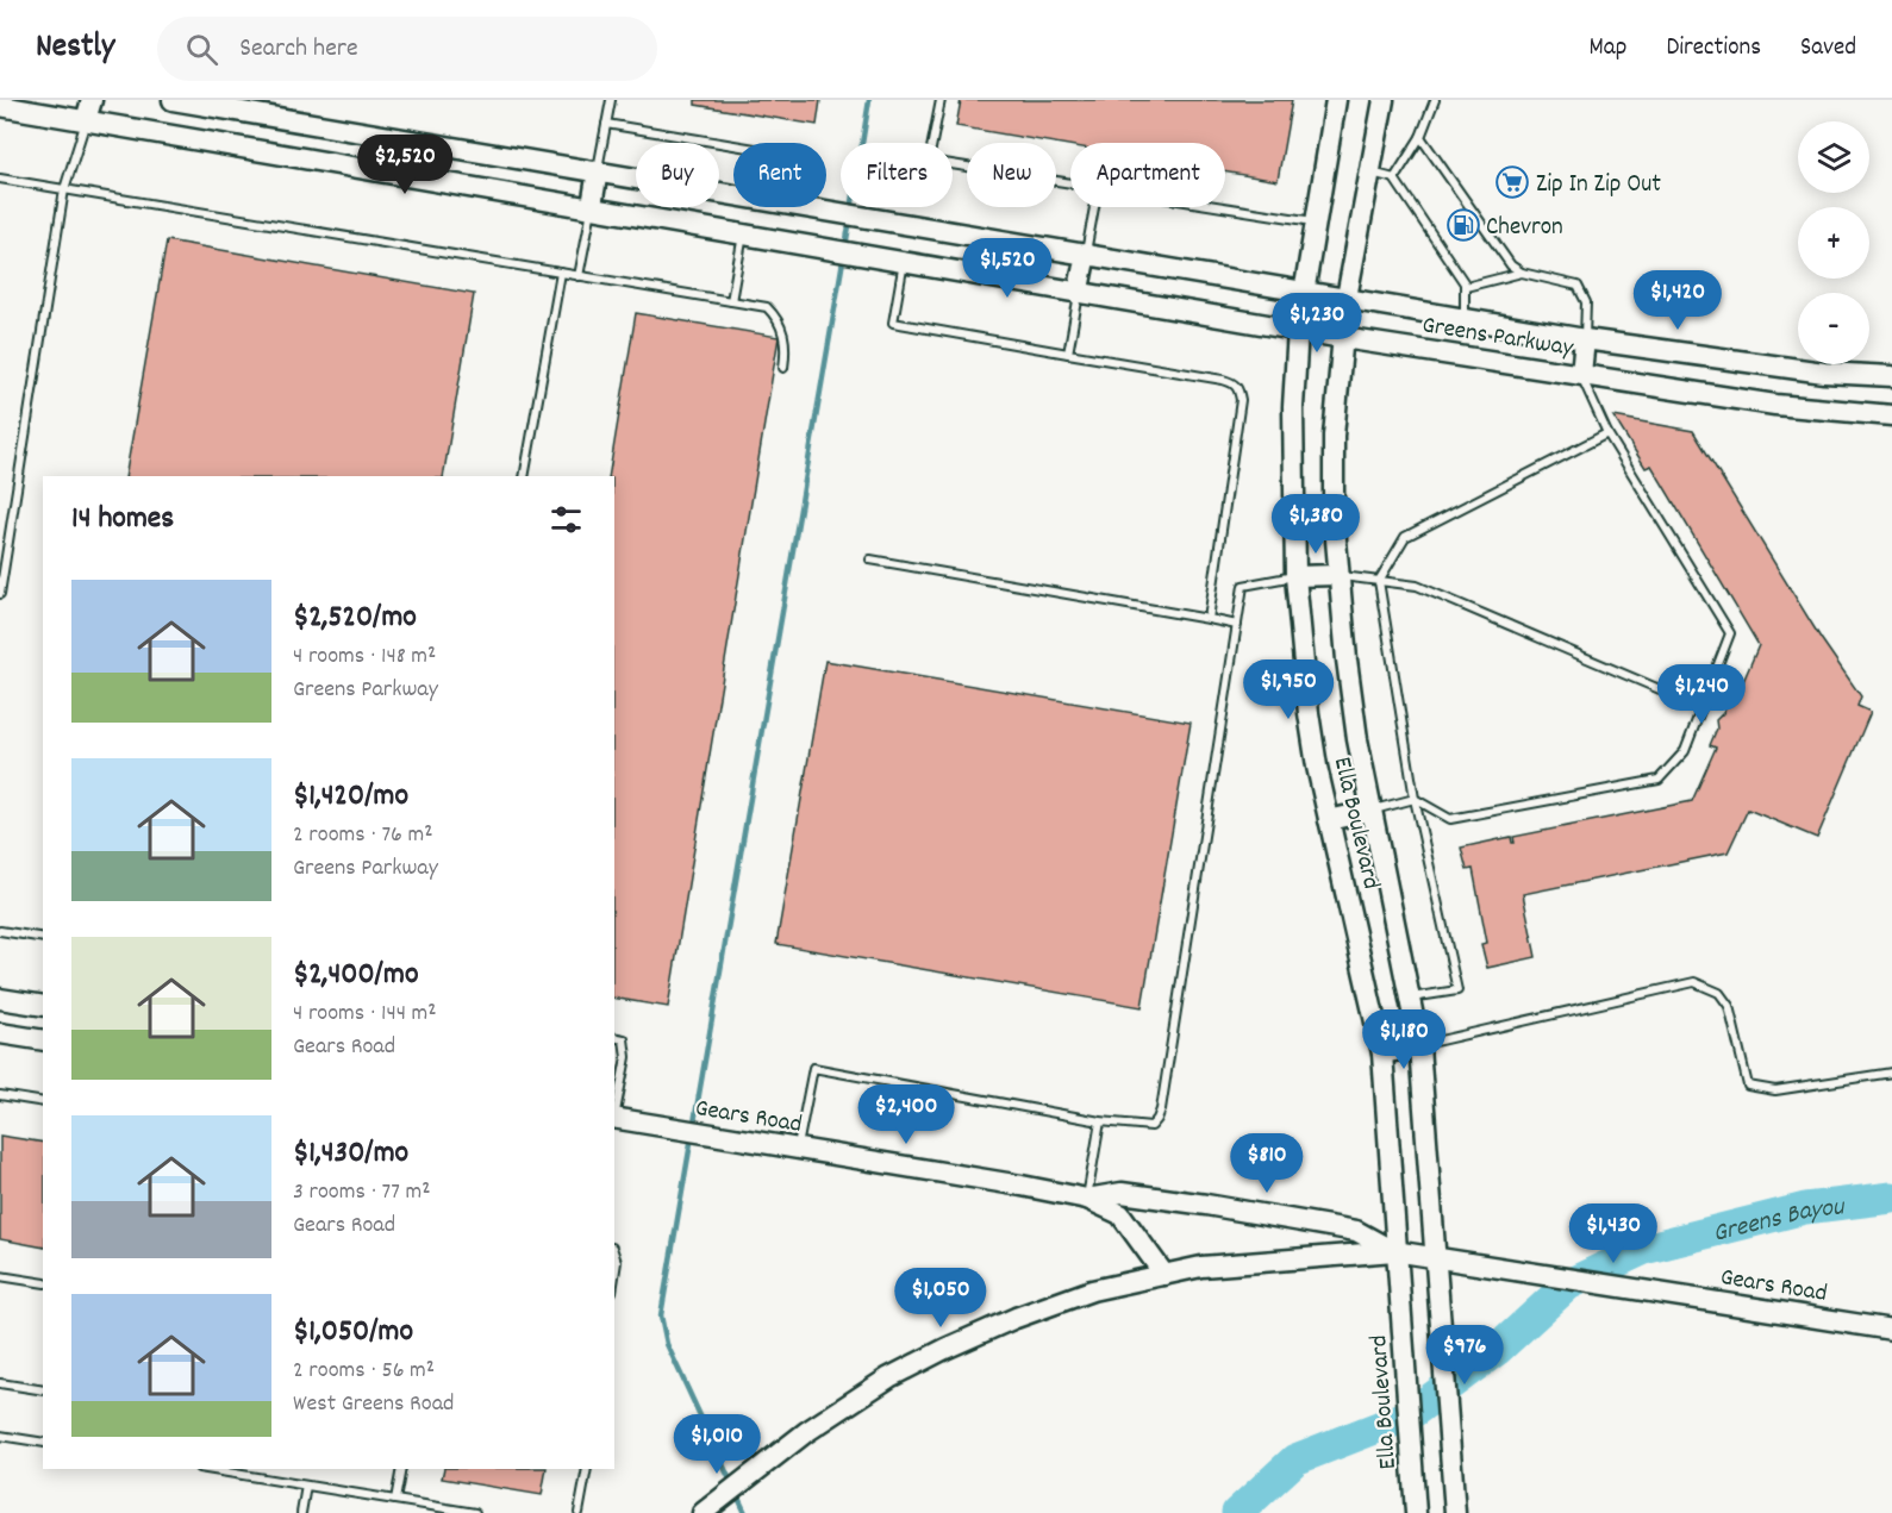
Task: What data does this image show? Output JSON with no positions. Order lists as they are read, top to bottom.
{
  "streets": {
    "street": ["Greens Parkway", "Ella Boulevard", "Gears Road"]
  },
  "crossings": [
    ["Greens Parkway", "Ella Boulevard"],
    ["Ella Boulevard", "Gears Road"]
  ],
  "water": ["Greens Bayou"],
  "places": {
    "supermarket": ["Zip In Zip Out"],
    "fuel station": ["Chevron"]
  },
  "page": {
    "header": "Nestly",
    "search": "Search here",
    "nav": ["Map", "Directions", "Saved"],
    "map_buttons": ["+", "−"],
    "price": [
      "$2,520",
      "$1,520",
      "$1,420",
      "$1,230",
      "$1,380",
      "$1,950",
      "$1,240",
      "$1,180",
      "$2,400",
      "$810",
      "$1,430",
      "$1,050",
      "$976",
      "$1,010"
    ],
    "chip": [
      "Buy",
      "Rent",
      "Filters",
      "New",
      "Apartment"
    ],
    "heading": "14 homes",
    "list": [
      {
        "name": "$2,520/mo",
        "note": "4 rooms · 148 m² · Greens Parkway"
      },
      {
        "name": "$1,420/mo",
        "note": "2 rooms · 76 m² · Greens Parkway"
      },
      {
        "name": "$2,400/mo",
        "note": "4 rooms · 144 m² · Gears Road"
      },
      {
        "name": "$1,430/mo",
        "note": "3 rooms · 77 m² · Gears Road"
      },
      {
        "name": "$1,050/mo",
        "note": "2 rooms · 56 m² · West Greens Road"
      }
    ]
  }
}
